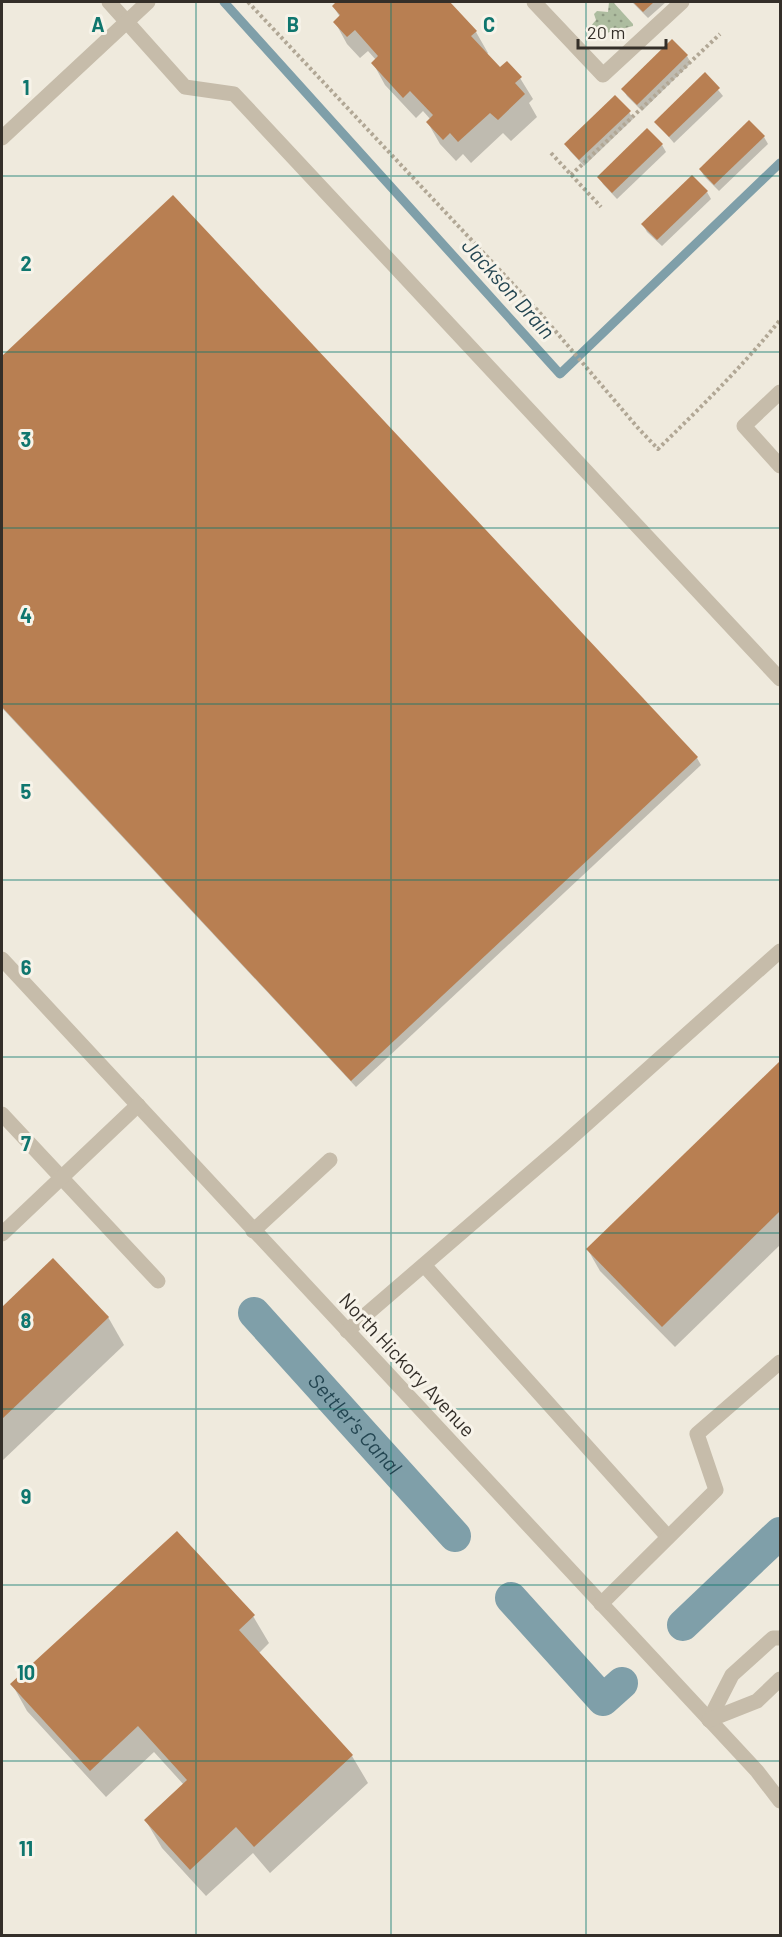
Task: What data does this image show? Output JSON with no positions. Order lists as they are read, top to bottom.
{
  "streets": {
    "street": ["North Hickory Avenue"]
  },
  "water": ["Jackson Drain", "Settler's Canal"],
  "scale_bar": "20 m",
  "grid": {
    "columns": ["A", "B", "C"],
    "rows": [
      "1",
      "2",
      "3",
      "4",
      "5",
      "6",
      "7",
      "8",
      "9",
      "10",
      "11"
    ]
  }
}
